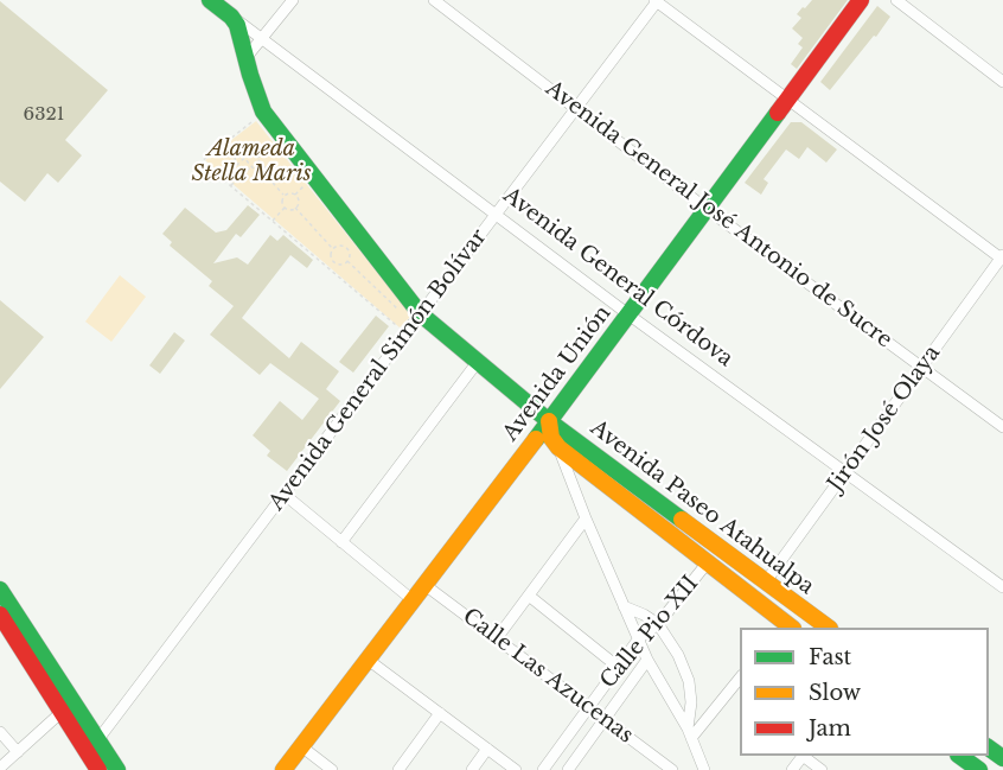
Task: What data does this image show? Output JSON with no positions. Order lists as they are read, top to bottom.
{
  "streets": {
    "street": [
      "Avenida General José Antonio de Sucre",
      "Avenida General Córdova",
      "Avenida General Simón Bolívar",
      "Avenida Unión",
      "Jirón José Olaya",
      "Avenida Paseo Atahualpa",
      "Calle Pio XII",
      "Calle Las Azucenas"
    ]
  },
  "crossings": [
    ["Avenida General José Antonio de Sucre", "Avenida General Simón Bolívar"],
    ["Avenida General José Antonio de Sucre", "Avenida Unión"],
    ["Avenida General José Antonio de Sucre", "Jirón José Olaya"],
    ["Avenida General Córdova", "Avenida General Simón Bolívar"],
    ["Avenida General Córdova", "Avenida Unión"],
    ["Avenida General Córdova", "Jirón José Olaya"],
    ["Avenida General Córdova", "Avenida Paseo Atahualpa"],
    ["Avenida General Simón Bolívar", "Avenida Paseo Atahualpa"],
    ["Avenida Unión", "Avenida Paseo Atahualpa"],
    ["Avenida Unión", "Calle Las Azucenas"],
    ["Jirón José Olaya", "Avenida Paseo Atahualpa"],
    ["Avenida Paseo Atahualpa", "Calle Pio XII"],
    ["Calle Pio XII", "Calle Las Azucenas"]
  ],
  "parks": ["Alameda Stella Maris"],
  "house_numbers": ["6321"],
  "legend": ["Fast", "Slow", "Jam"]
}
